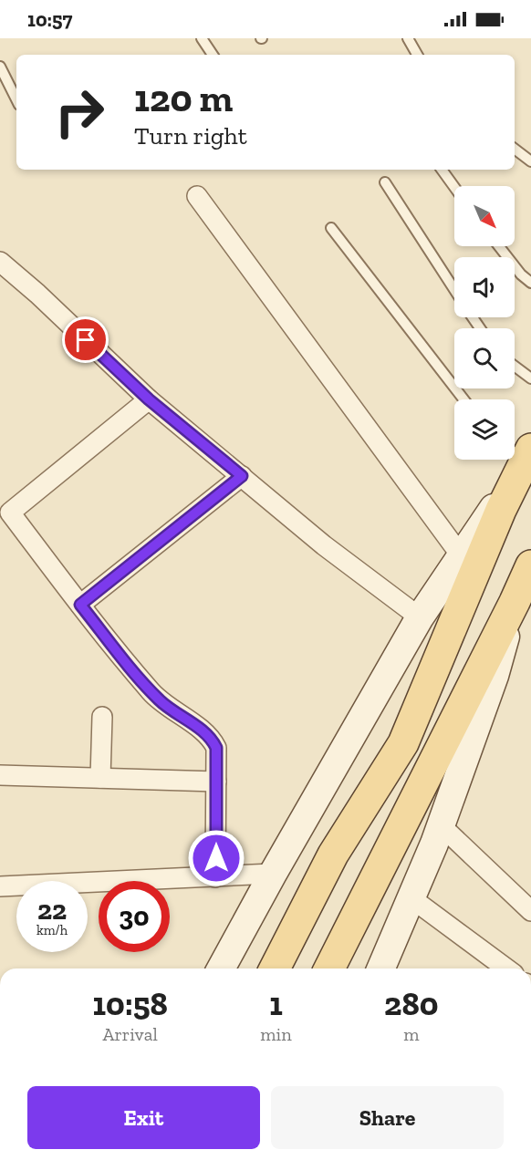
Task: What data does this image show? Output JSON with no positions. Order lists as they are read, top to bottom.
{
  "north": "bottom right",
  "page": {
    "status": "10:57",
    "turn": ["120 m", "Turn right"],
    "speed": "22 km/h",
    "limit": "30",
    "eta": [
      "10:58",
      "Arrival",
      "1",
      "min",
      "280",
      "m"
    ],
    "buttons": ["Exit", "Share"]
  }
}
